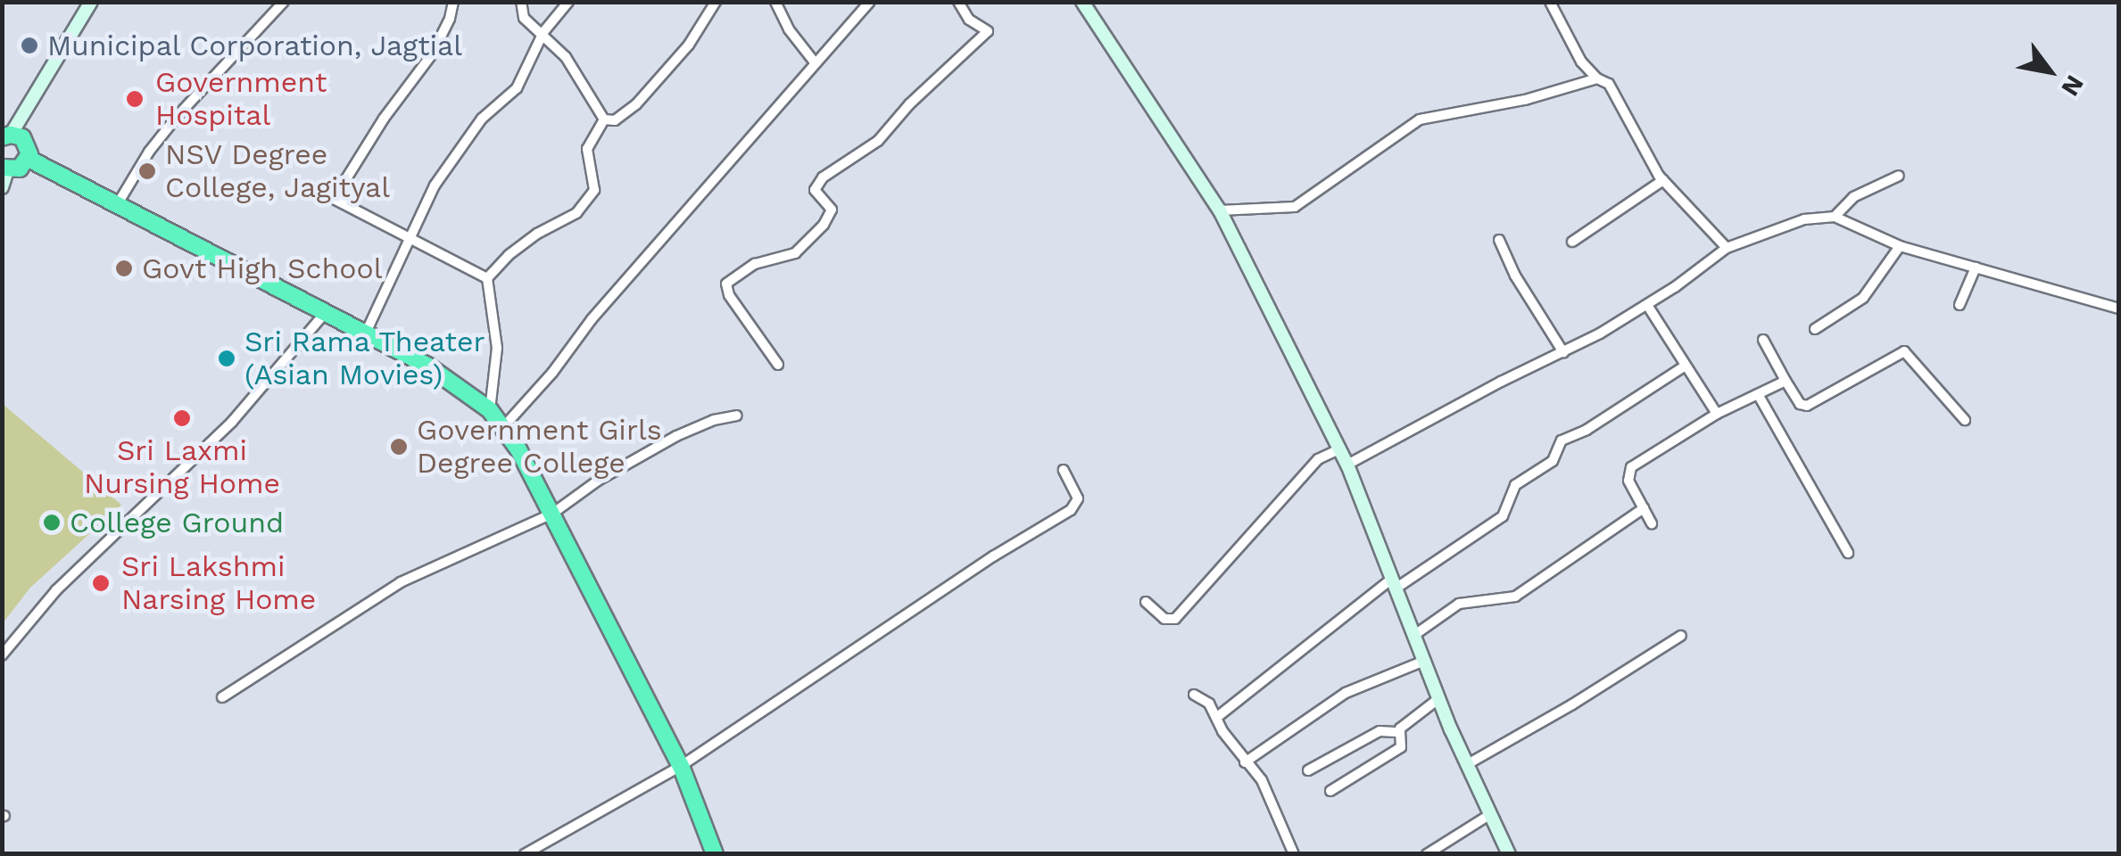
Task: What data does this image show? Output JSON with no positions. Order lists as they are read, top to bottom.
{
  "places": [
    "Municipal Corporation, Jagtial",
    "Government Hospital",
    "NSV Degree College, Jagityal",
    "Govt High School",
    "Sri Rama Theater (Asian Movies)",
    "Sri Laxmi Nursing Home",
    "Government Girls Degree College",
    "College Ground",
    "Sri Lakshmi Narsing Home"
  ],
  "north": "bottom right"
}
